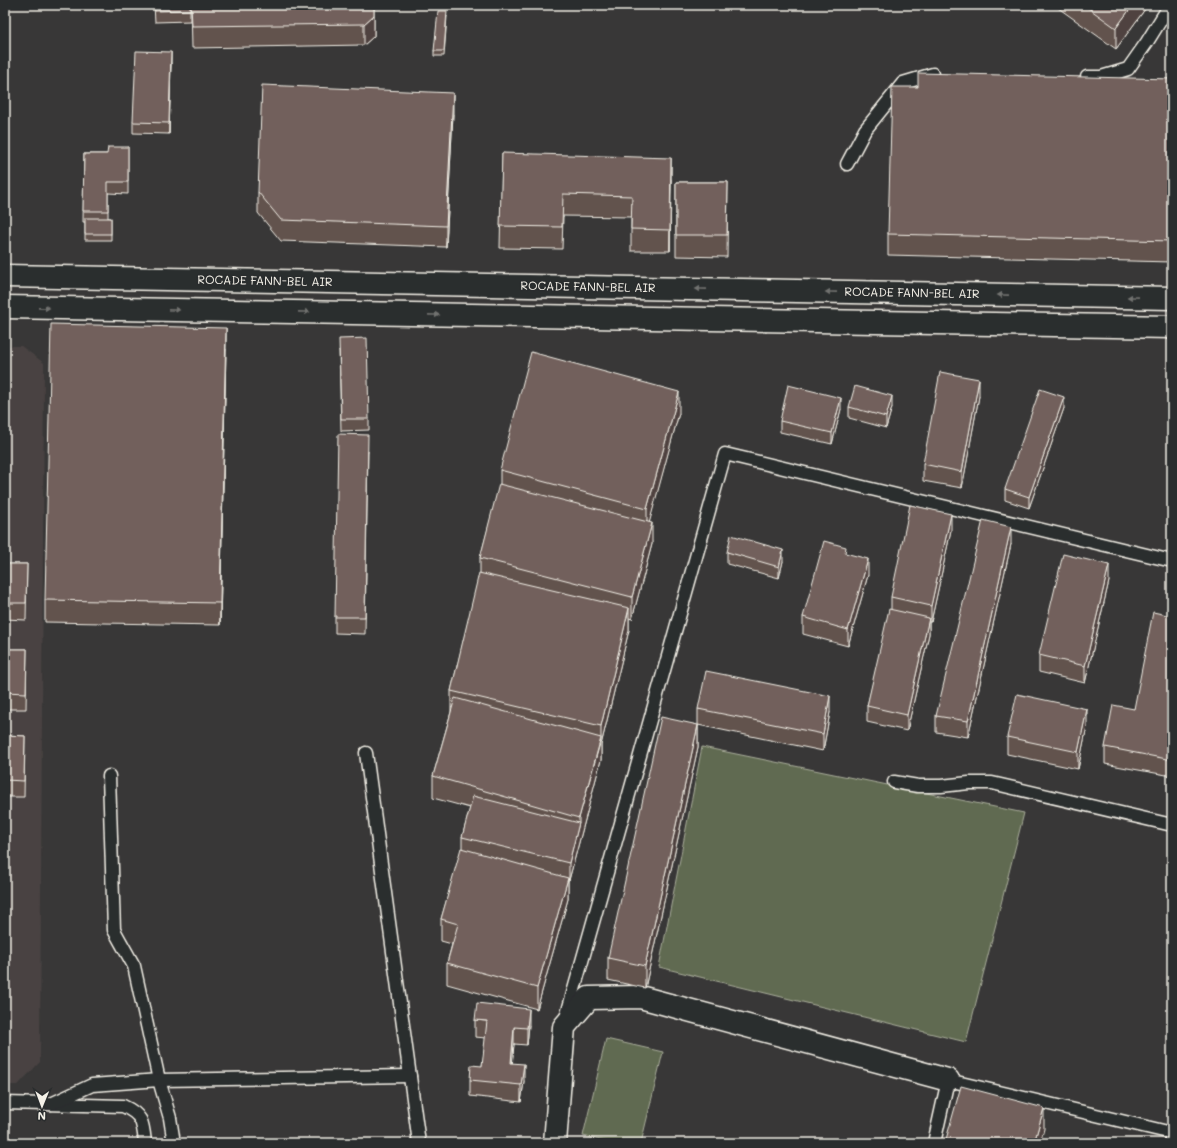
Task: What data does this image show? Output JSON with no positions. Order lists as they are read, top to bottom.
{
  "streets": {
    "street": ["ROCADE FANN-BEL AIR"]
  },
  "north": "bottom"
}
